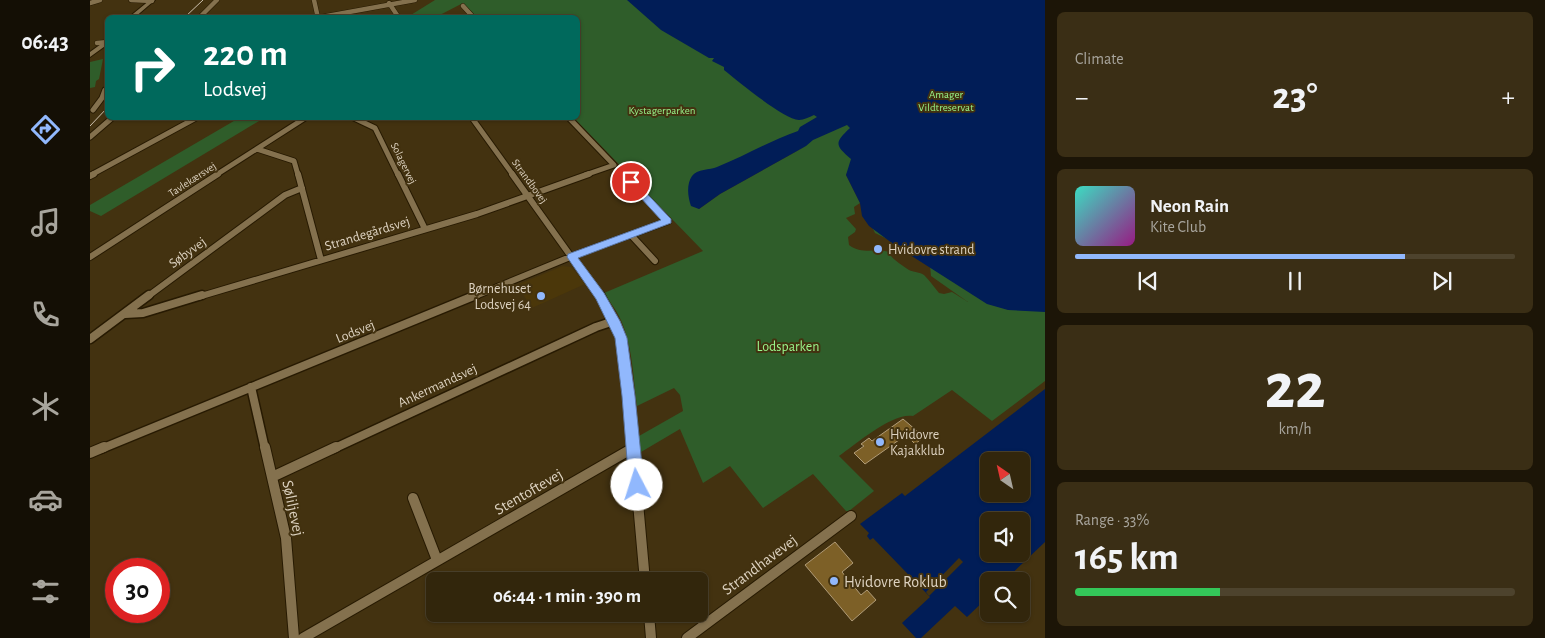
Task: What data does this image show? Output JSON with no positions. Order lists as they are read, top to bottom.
{
  "streets": {
    "street": [
      "Solagervej",
      "Tavlekærsvej",
      "Strandbovej",
      "Strandegårdsvej",
      "Søbyvej",
      "Lodsvej",
      "Ankermandsvej",
      "Stentoftevej",
      "Søliljevej",
      "Strandhavevej"
    ]
  },
  "crossings": [
    ["Solagervej", "Strandegårdsvej"],
    ["Strandbovej", "Strandegårdsvej"],
    ["Strandbovej", "Lodsvej"],
    ["Strandbovej", "Ankermandsvej"],
    ["Strandbovej", "Stentoftevej"],
    ["Strandegårdsvej", "Søbyvej"],
    ["Lodsvej", "Søliljevej"],
    ["Ankermandsvej", "Søliljevej"]
  ],
  "parks": ["Amager Vildtreservat", "Kystagerparken", "Lodsparken"],
  "places": [
    "Hvidovre strand",
    "Børnehuset Lodsvej 64",
    "Hvidovre Kajakklub",
    "Hvidovre Roklub"
  ],
  "north": "top left",
  "page": {
    "tabs": "06:43",
    "tile": [
      "Climate",
      ["22", "km/h"],
      ["Range · 33%", "165 km"]
    ],
    "turn": ["220 m", "Lodsvej"],
    "heat": ["−", "23°", "+"],
    "song": ["Neon Rain", "Kite Club"],
    "limit": "30",
    "trip": "06:44 · 1 min · 390 m"
  }
}
